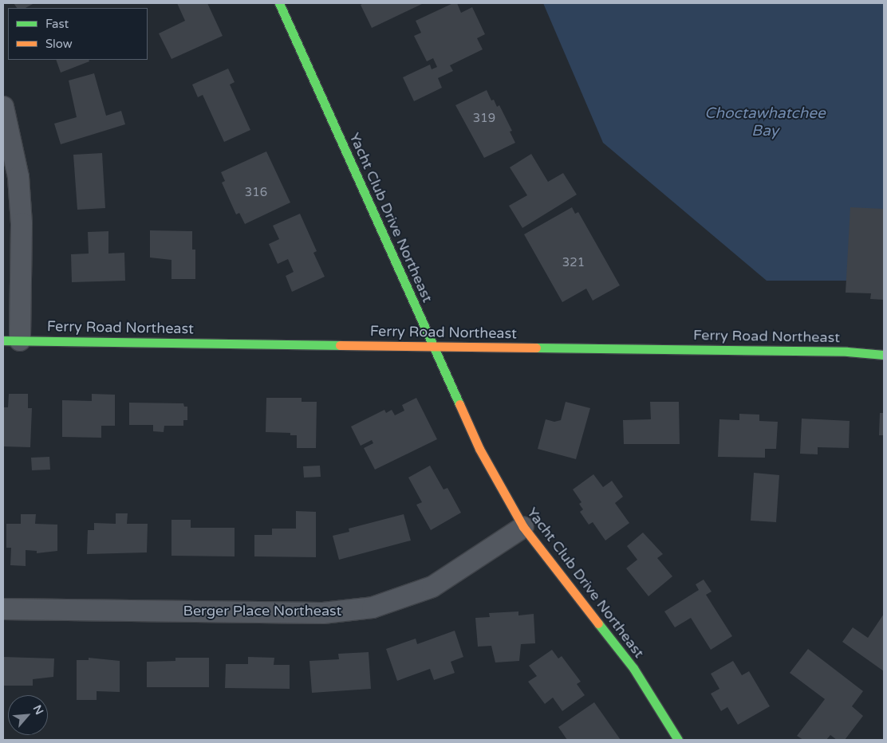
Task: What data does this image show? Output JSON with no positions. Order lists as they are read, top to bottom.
{
  "streets": {
    "street": ["Yacht Club Drive Northeast", "Ferry Road Northeast", "Berger Place Northeast"]
  },
  "crossings": [
    ["Yacht Club Drive Northeast", "Ferry Road Northeast"],
    ["Yacht Club Drive Northeast", "Berger Place Northeast"]
  ],
  "water": ["Choctawhatchee Bay"],
  "house_numbers": ["319", "316", "321"],
  "legend": ["Fast", "Slow"],
  "north": "top right"
}
